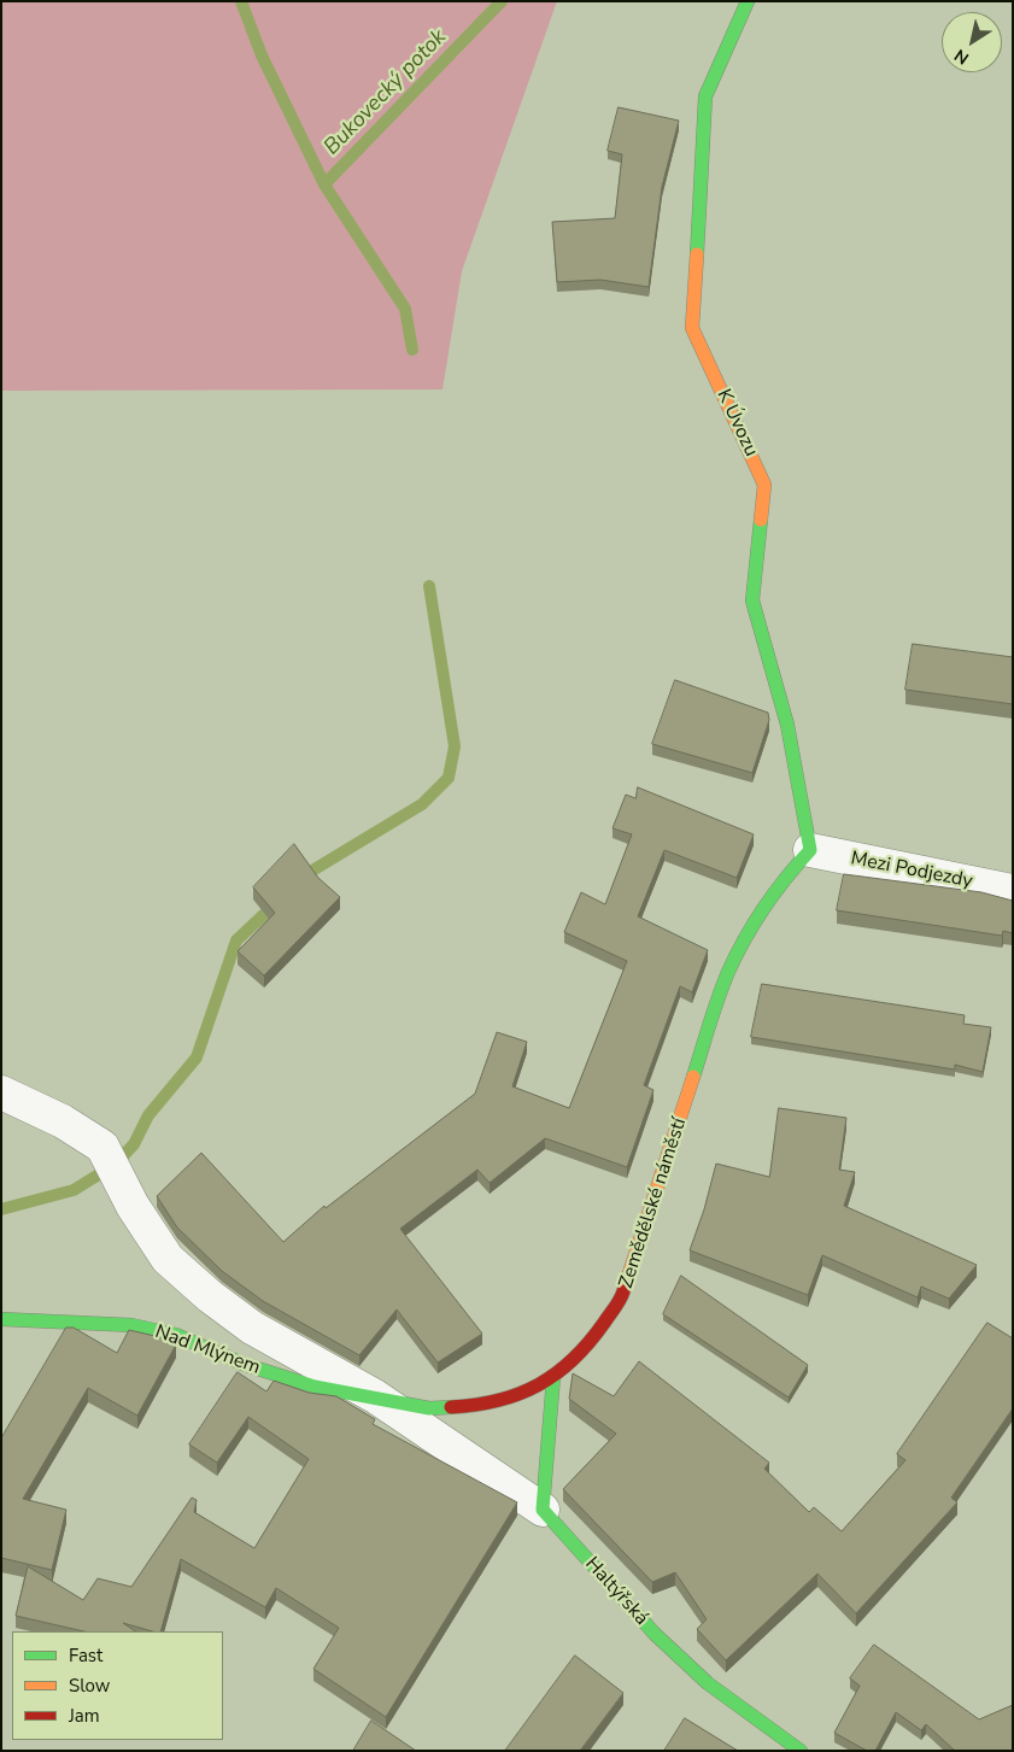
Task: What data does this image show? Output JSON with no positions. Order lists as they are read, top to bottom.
{
  "streets": {
    "street": [
      "K Úvozu",
      "Mezi Podjezdy",
      "Zemědělské náměstí",
      "Nad Mlýnem",
      "Haltýřská"
    ]
  },
  "crossings": [
    ["K Úvozu", "Mezi Podjezdy"],
    ["K Úvozu", "Zemědělské náměstí"],
    ["Mezi Podjezdy", "Zemědělské náměstí"],
    ["Zemědělské náměstí", "Nad Mlýnem"]
  ],
  "water": ["Bukovecký potok"],
  "legend": ["Fast", "Slow", "Jam"],
  "north": "bottom left"
}
